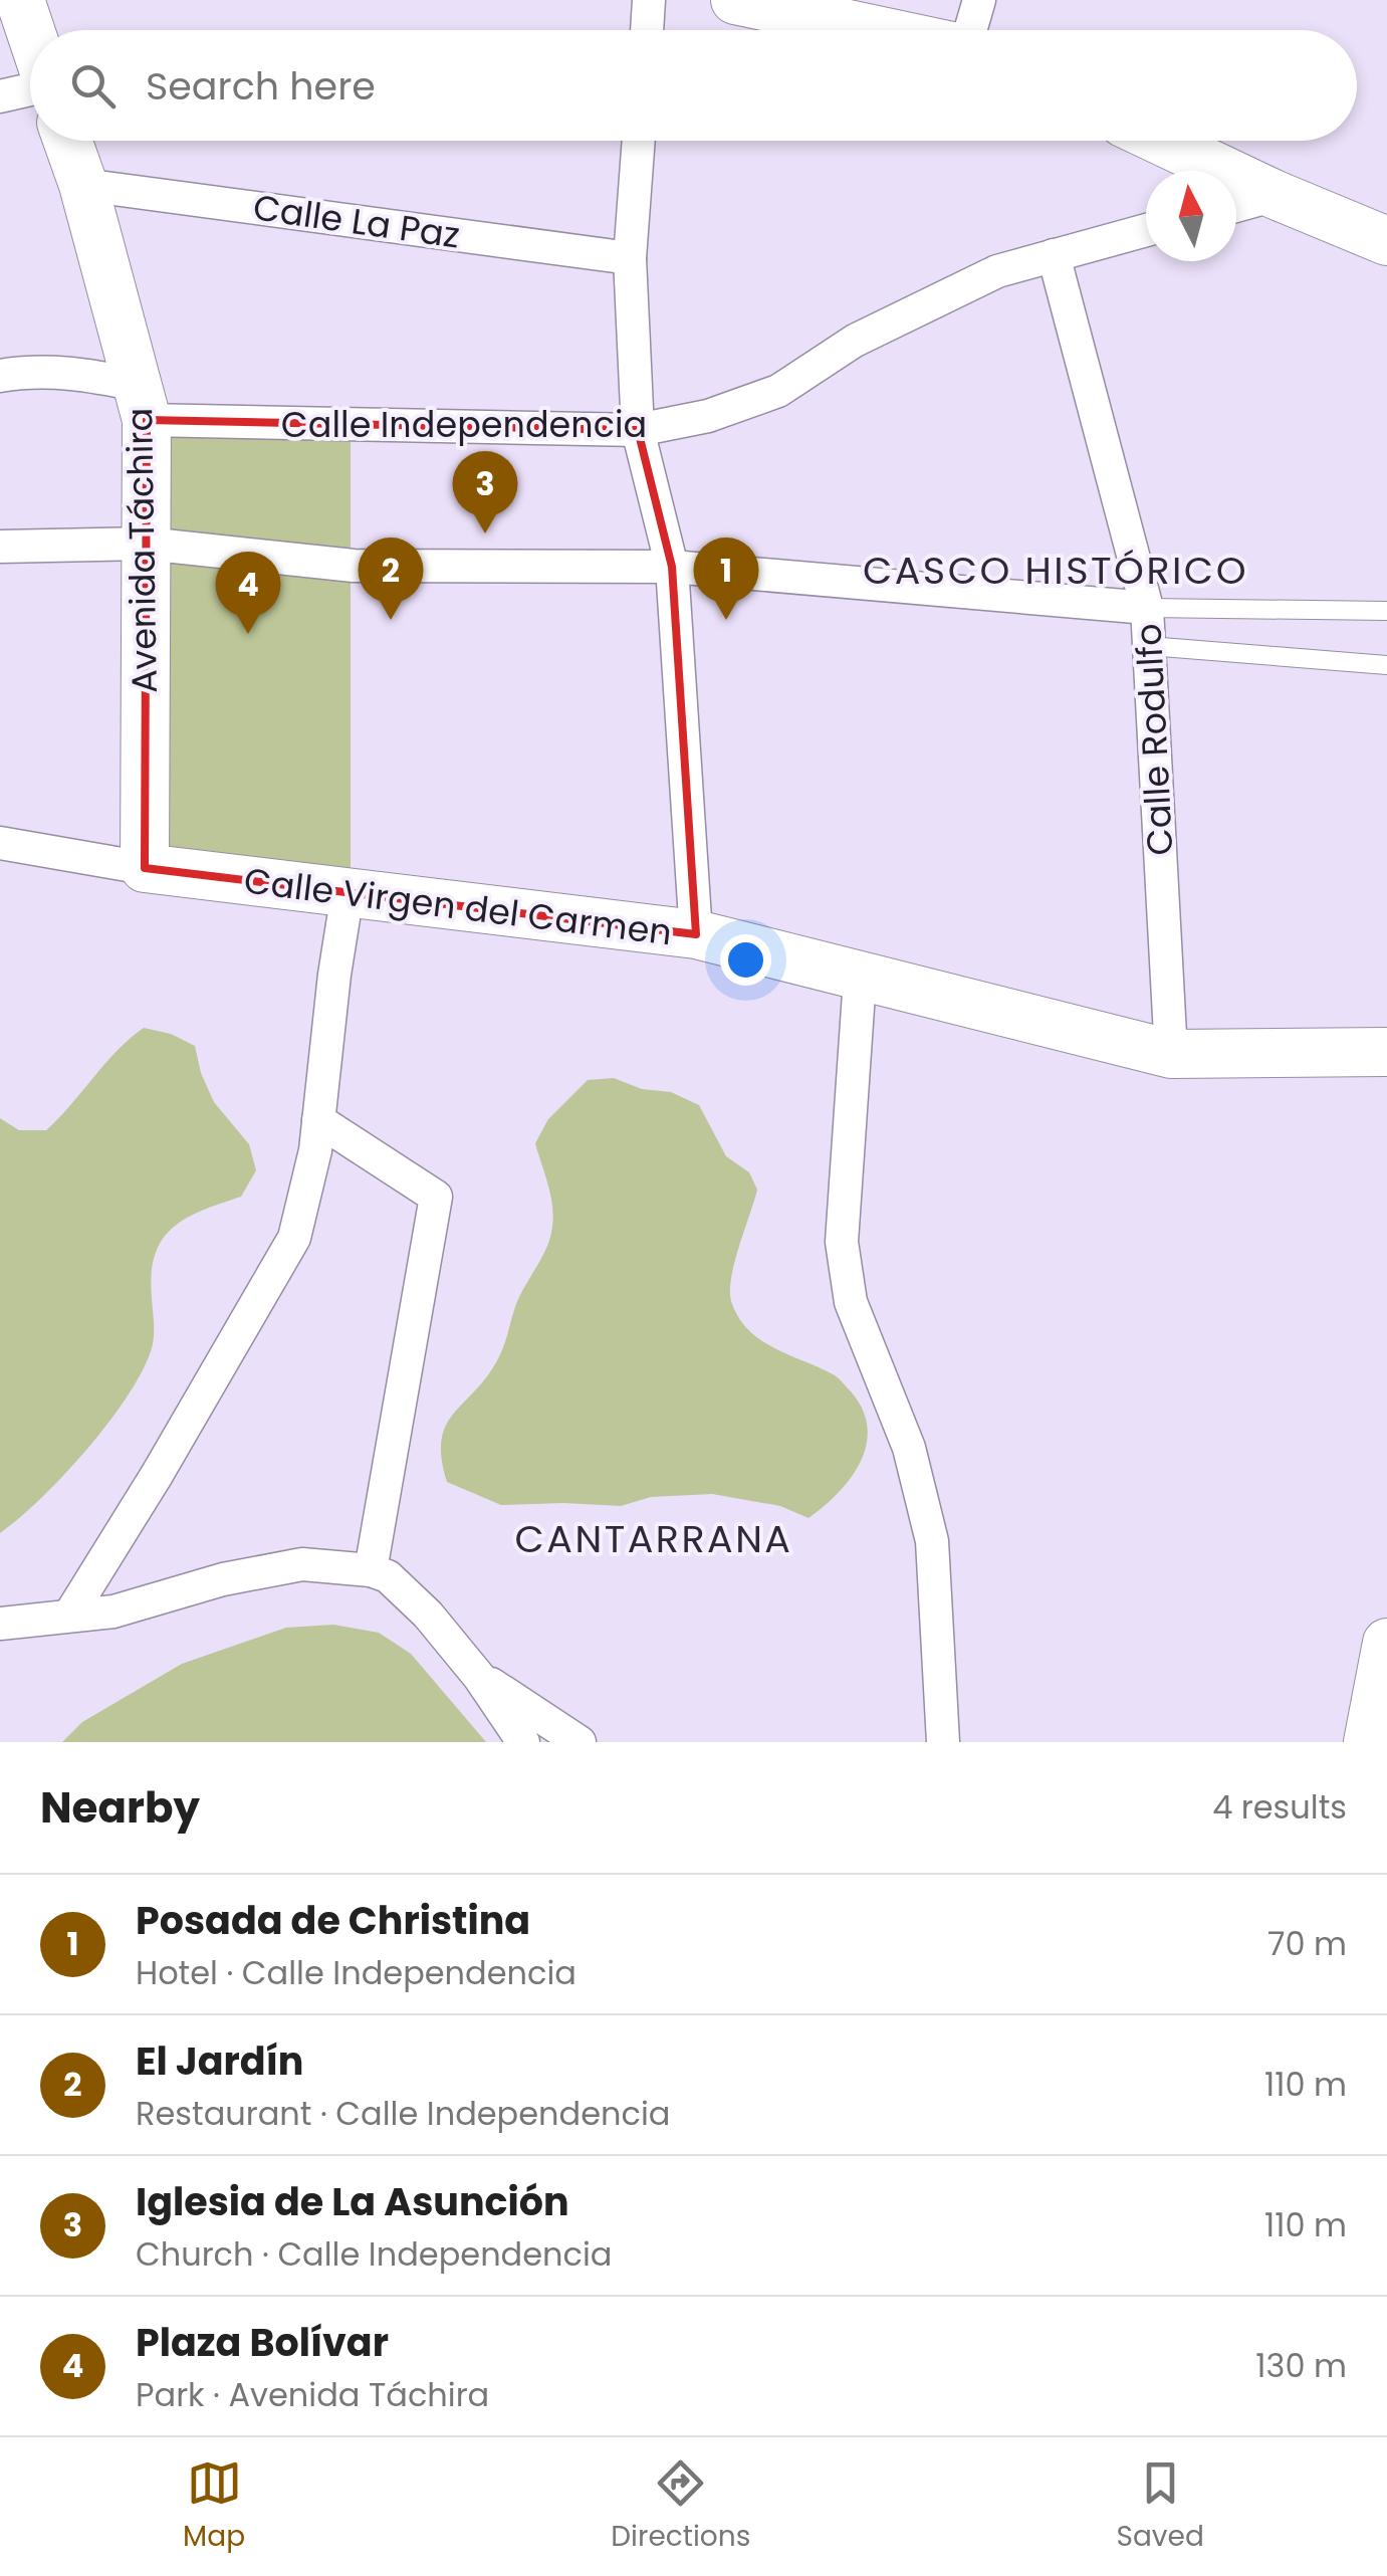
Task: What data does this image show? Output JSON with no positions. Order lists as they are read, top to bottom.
{
  "streets": {
    "street": [
      "Calle La Paz",
      "Calle Independencia",
      "Avenida Táchira",
      "Calle Rodulfo",
      "Calle Virgen del Carmen"
    ]
  },
  "crossings": [
    ["Calle La Paz", "Avenida Táchira"],
    ["Calle Independencia", "Avenida Táchira"],
    ["Calle Independencia", "Calle Rodulfo"],
    ["Avenida Táchira", "Calle Virgen del Carmen"],
    ["Calle Rodulfo", "Calle Virgen del Carmen"]
  ],
  "districts": ["CASCO HISTÓRICO", "CANTARRANA"],
  "north": "top",
  "page": {
    "search": "Search here",
    "pins": [
      "3",
      "1",
      "2",
      "4"
    ],
    "heading": ["Nearby", "4 results"],
    "list": [
      {
        "mark": "1",
        "name": "Posada de Christina",
        "note": "Hotel · Calle Independencia",
        "value": "70 m"
      },
      {
        "mark": "2",
        "name": "El Jardín",
        "note": "Restaurant · Calle Independencia",
        "value": "110 m"
      },
      {
        "mark": "3",
        "name": "Iglesia de La Asunción",
        "note": "Church · Calle Independencia",
        "value": "110 m"
      },
      {
        "mark": "4",
        "name": "Plaza Bolívar",
        "note": "Park · Avenida Táchira",
        "value": "130 m"
      }
    ],
    "nav": ["Map", "Directions", "Saved"]
  }
}
